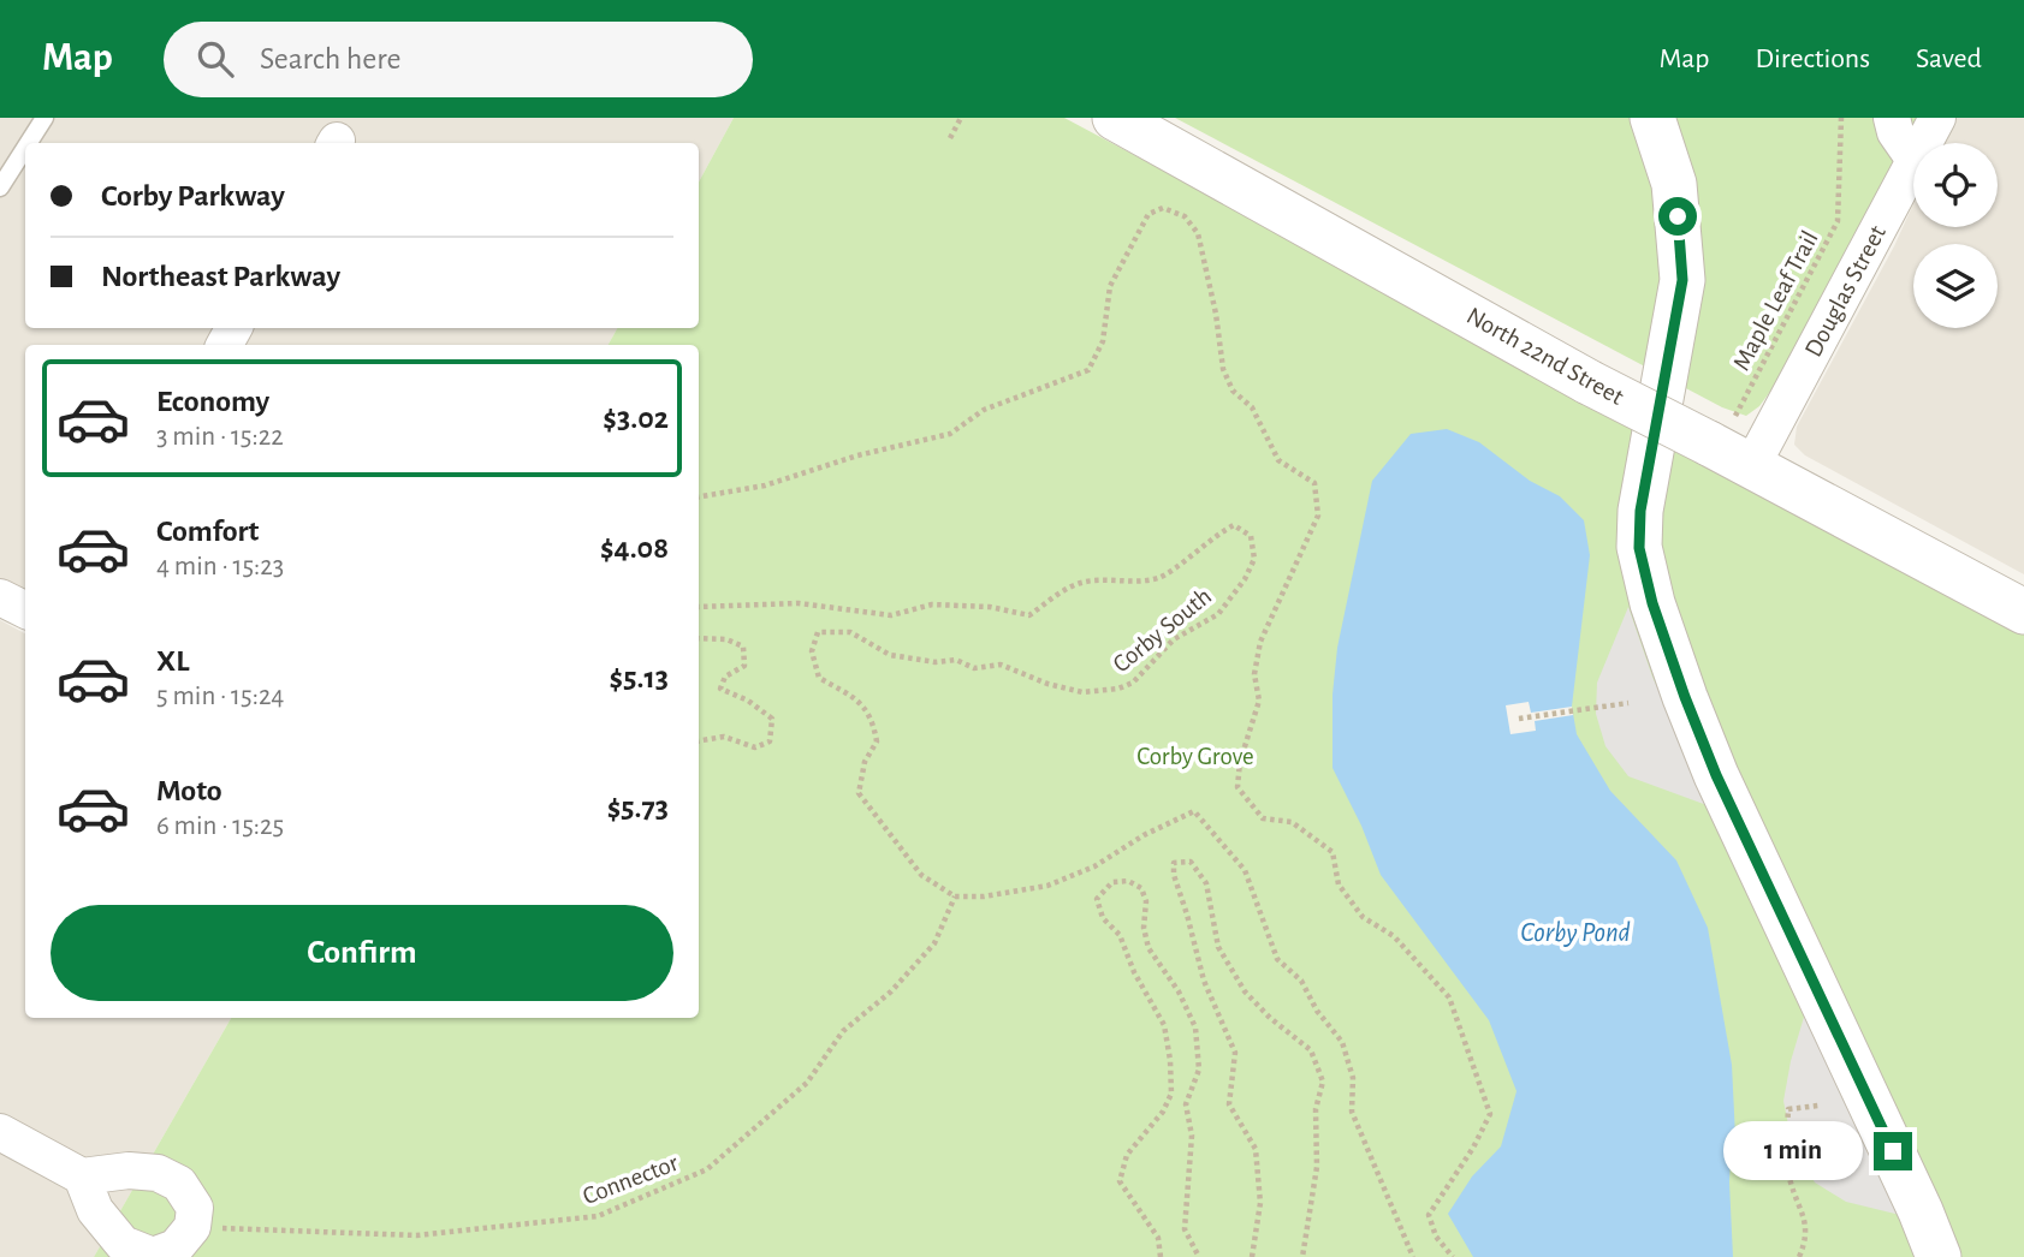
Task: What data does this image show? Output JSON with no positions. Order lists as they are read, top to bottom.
{
  "streets": {
    "street": ["Douglas Street", "North 22nd Street"],
    "path": ["Maple Leaf Trail", "Corby South", "Connector"]
  },
  "crossings": [
    ["Douglas Street", "North 22nd Street"],
    ["Corby South", "Connector"]
  ],
  "water": ["Corby Pond"],
  "parks": ["Corby Grove"],
  "page": {
    "header": "Map",
    "search": "Search here",
    "nav": ["Map", "Directions", "Saved"],
    "banner": ["Corby Parkway", "Northeast Parkway"],
    "list": [
      {
        "name": "Economy",
        "note": "3 min · 15:22",
        "value": "$3.02"
      },
      {
        "name": "Comfort",
        "note": "4 min · 15:23",
        "value": "$4.08"
      },
      {
        "name": "XL",
        "note": "5 min · 15:24",
        "value": "$5.13"
      },
      {
        "name": "Moto",
        "note": "6 min · 15:25",
        "value": "$5.73"
      }
    ],
    "buttons": "Confirm",
    "bubble": "1 min"
  }
}
